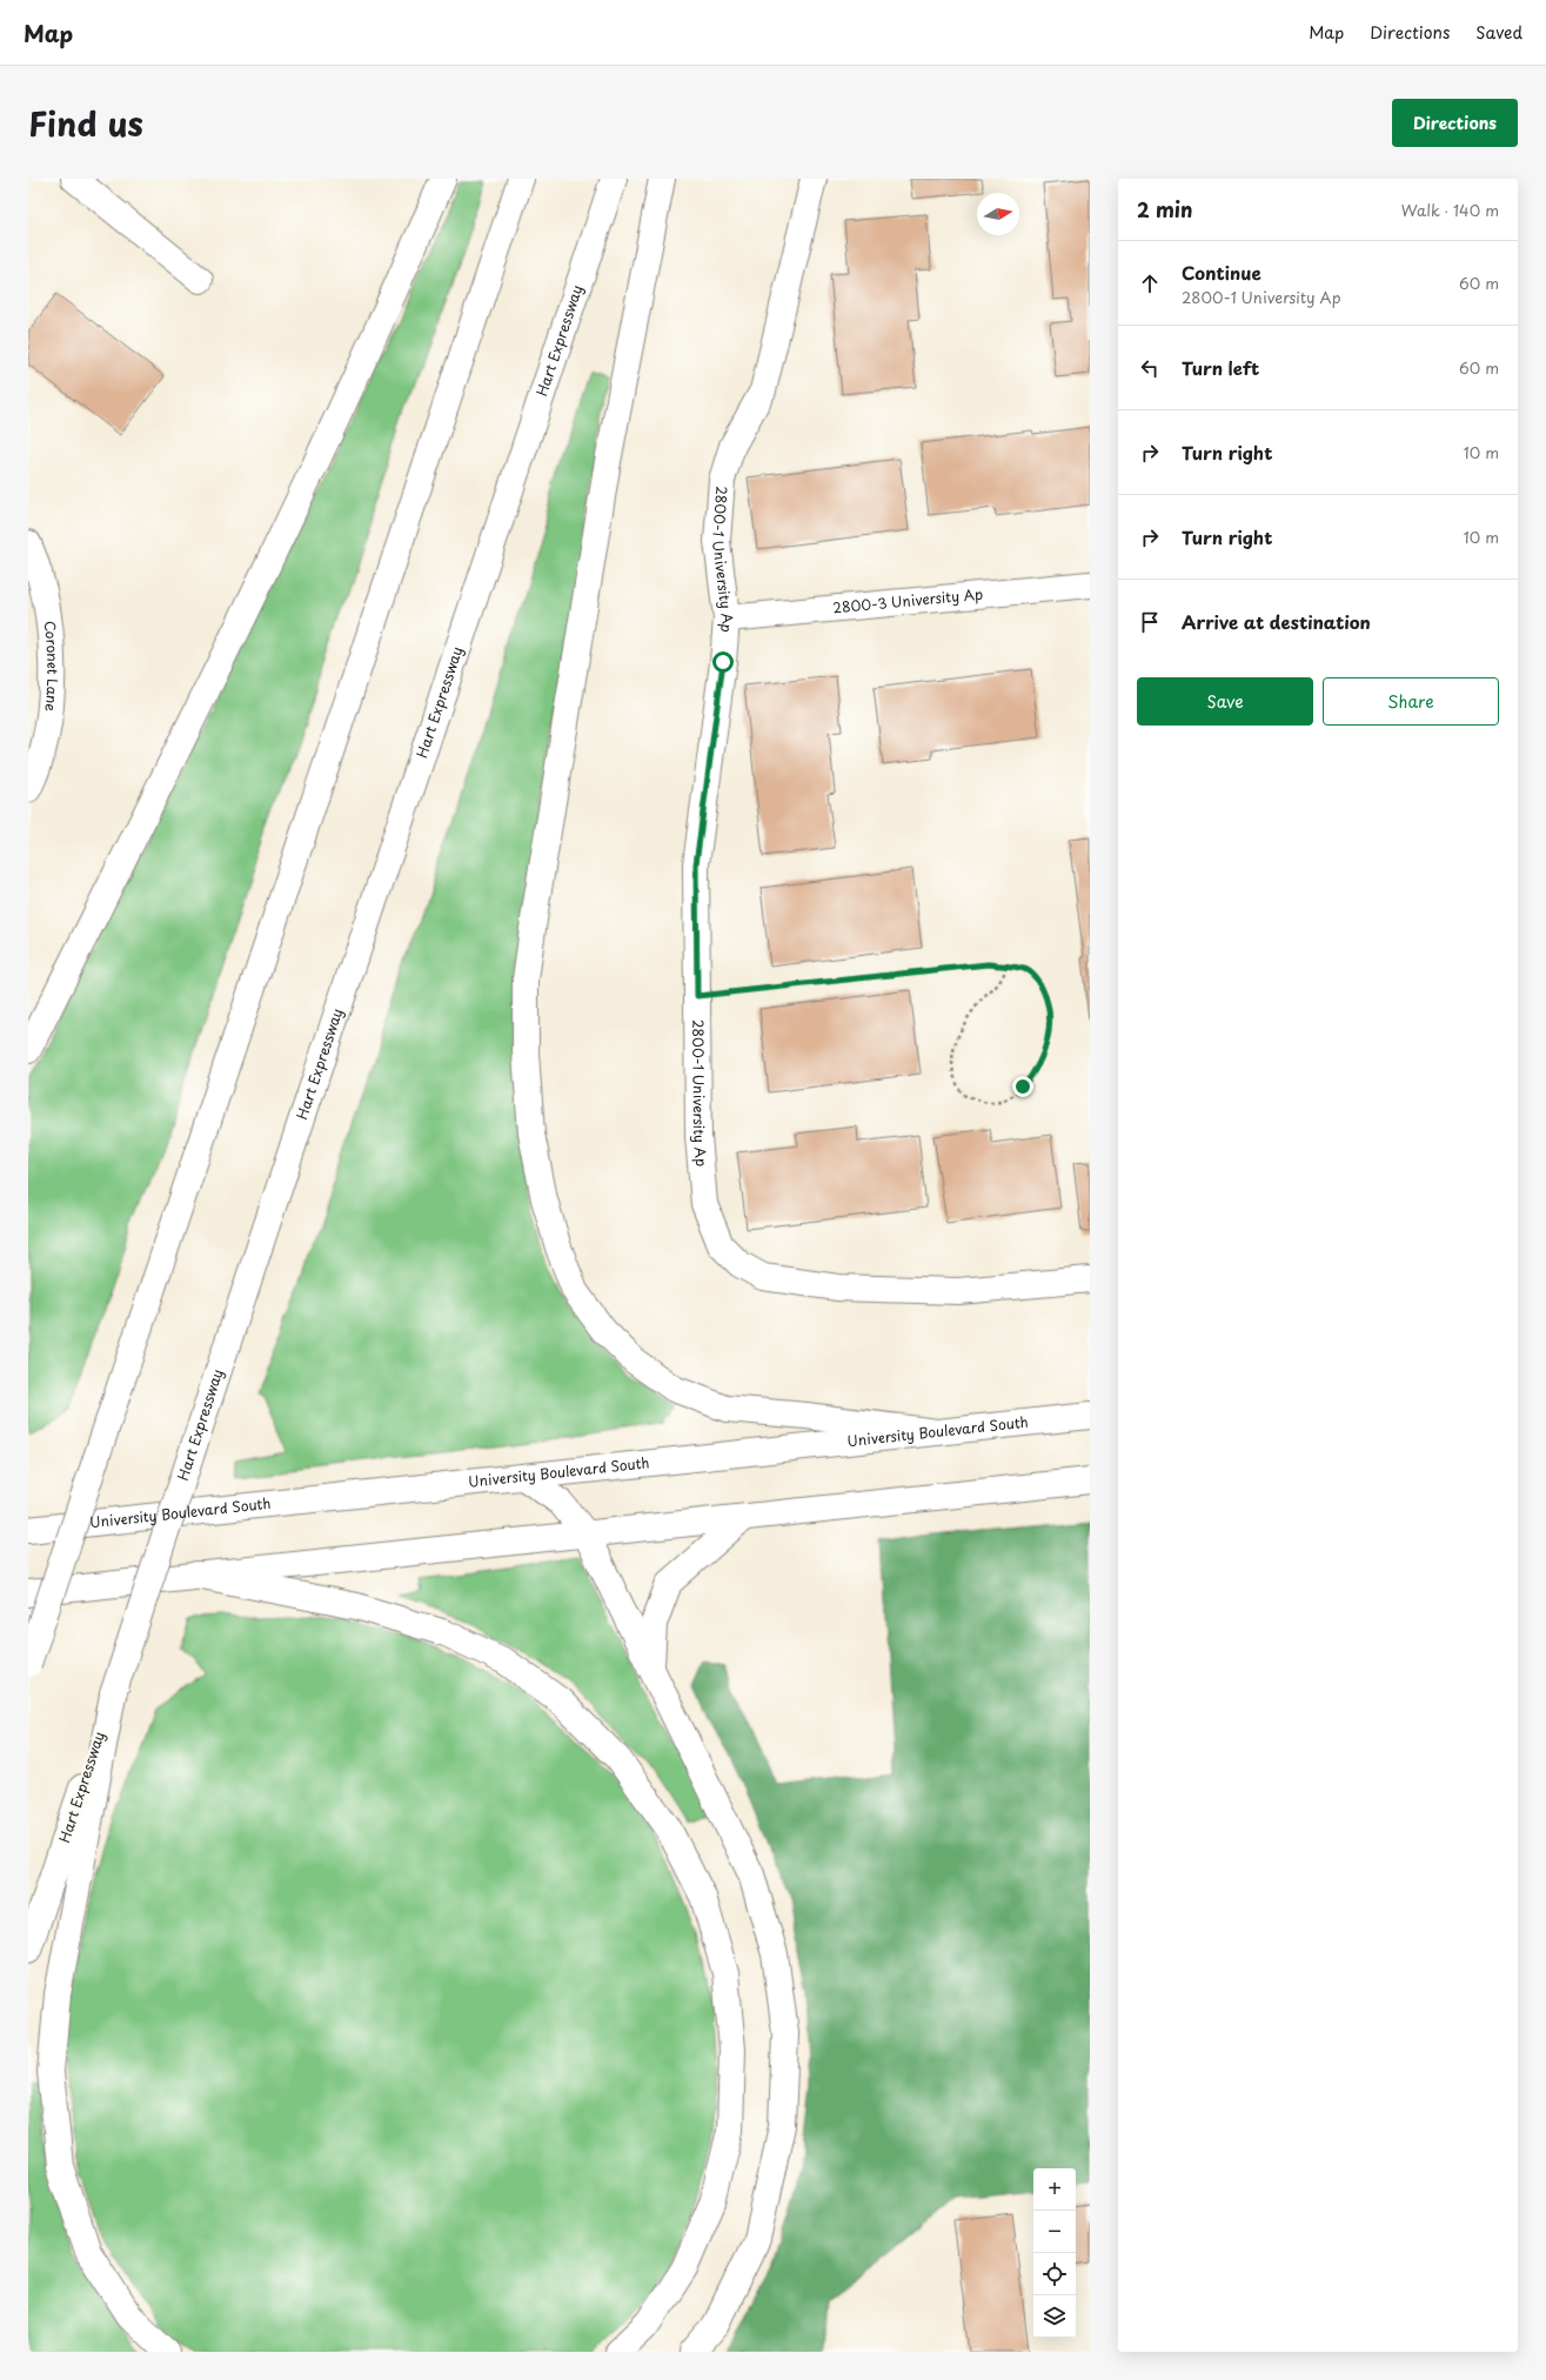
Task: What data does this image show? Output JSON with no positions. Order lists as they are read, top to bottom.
{
  "streets": {
    "main road": [
      "Hart Expressway",
      "2800-1 University Ap",
      "2800-3 University Ap",
      "Coronet Lane",
      "University Boulevard South"
    ]
  },
  "crossings": [
    ["2800-1 University Ap", "2800-3 University Ap"]
  ],
  "north": "right",
  "page": {
    "header": "Map",
    "nav": ["Map", "Directions", "Saved"],
    "title": "Find us",
    "buttons": [
      "Directions",
      ["Save", "Share"]
    ],
    "heading": ["2 min", "Walk · 140 m"],
    "list": [
      ["Continue", "2800-1 University Ap", "60 m"],
      ["Turn left", "60 m"],
      ["Turn right", "10 m"],
      ["Turn right", "10 m"],
      "Arrive at destination"
    ],
    "map_buttons": ["+", "−"]
  }
}
